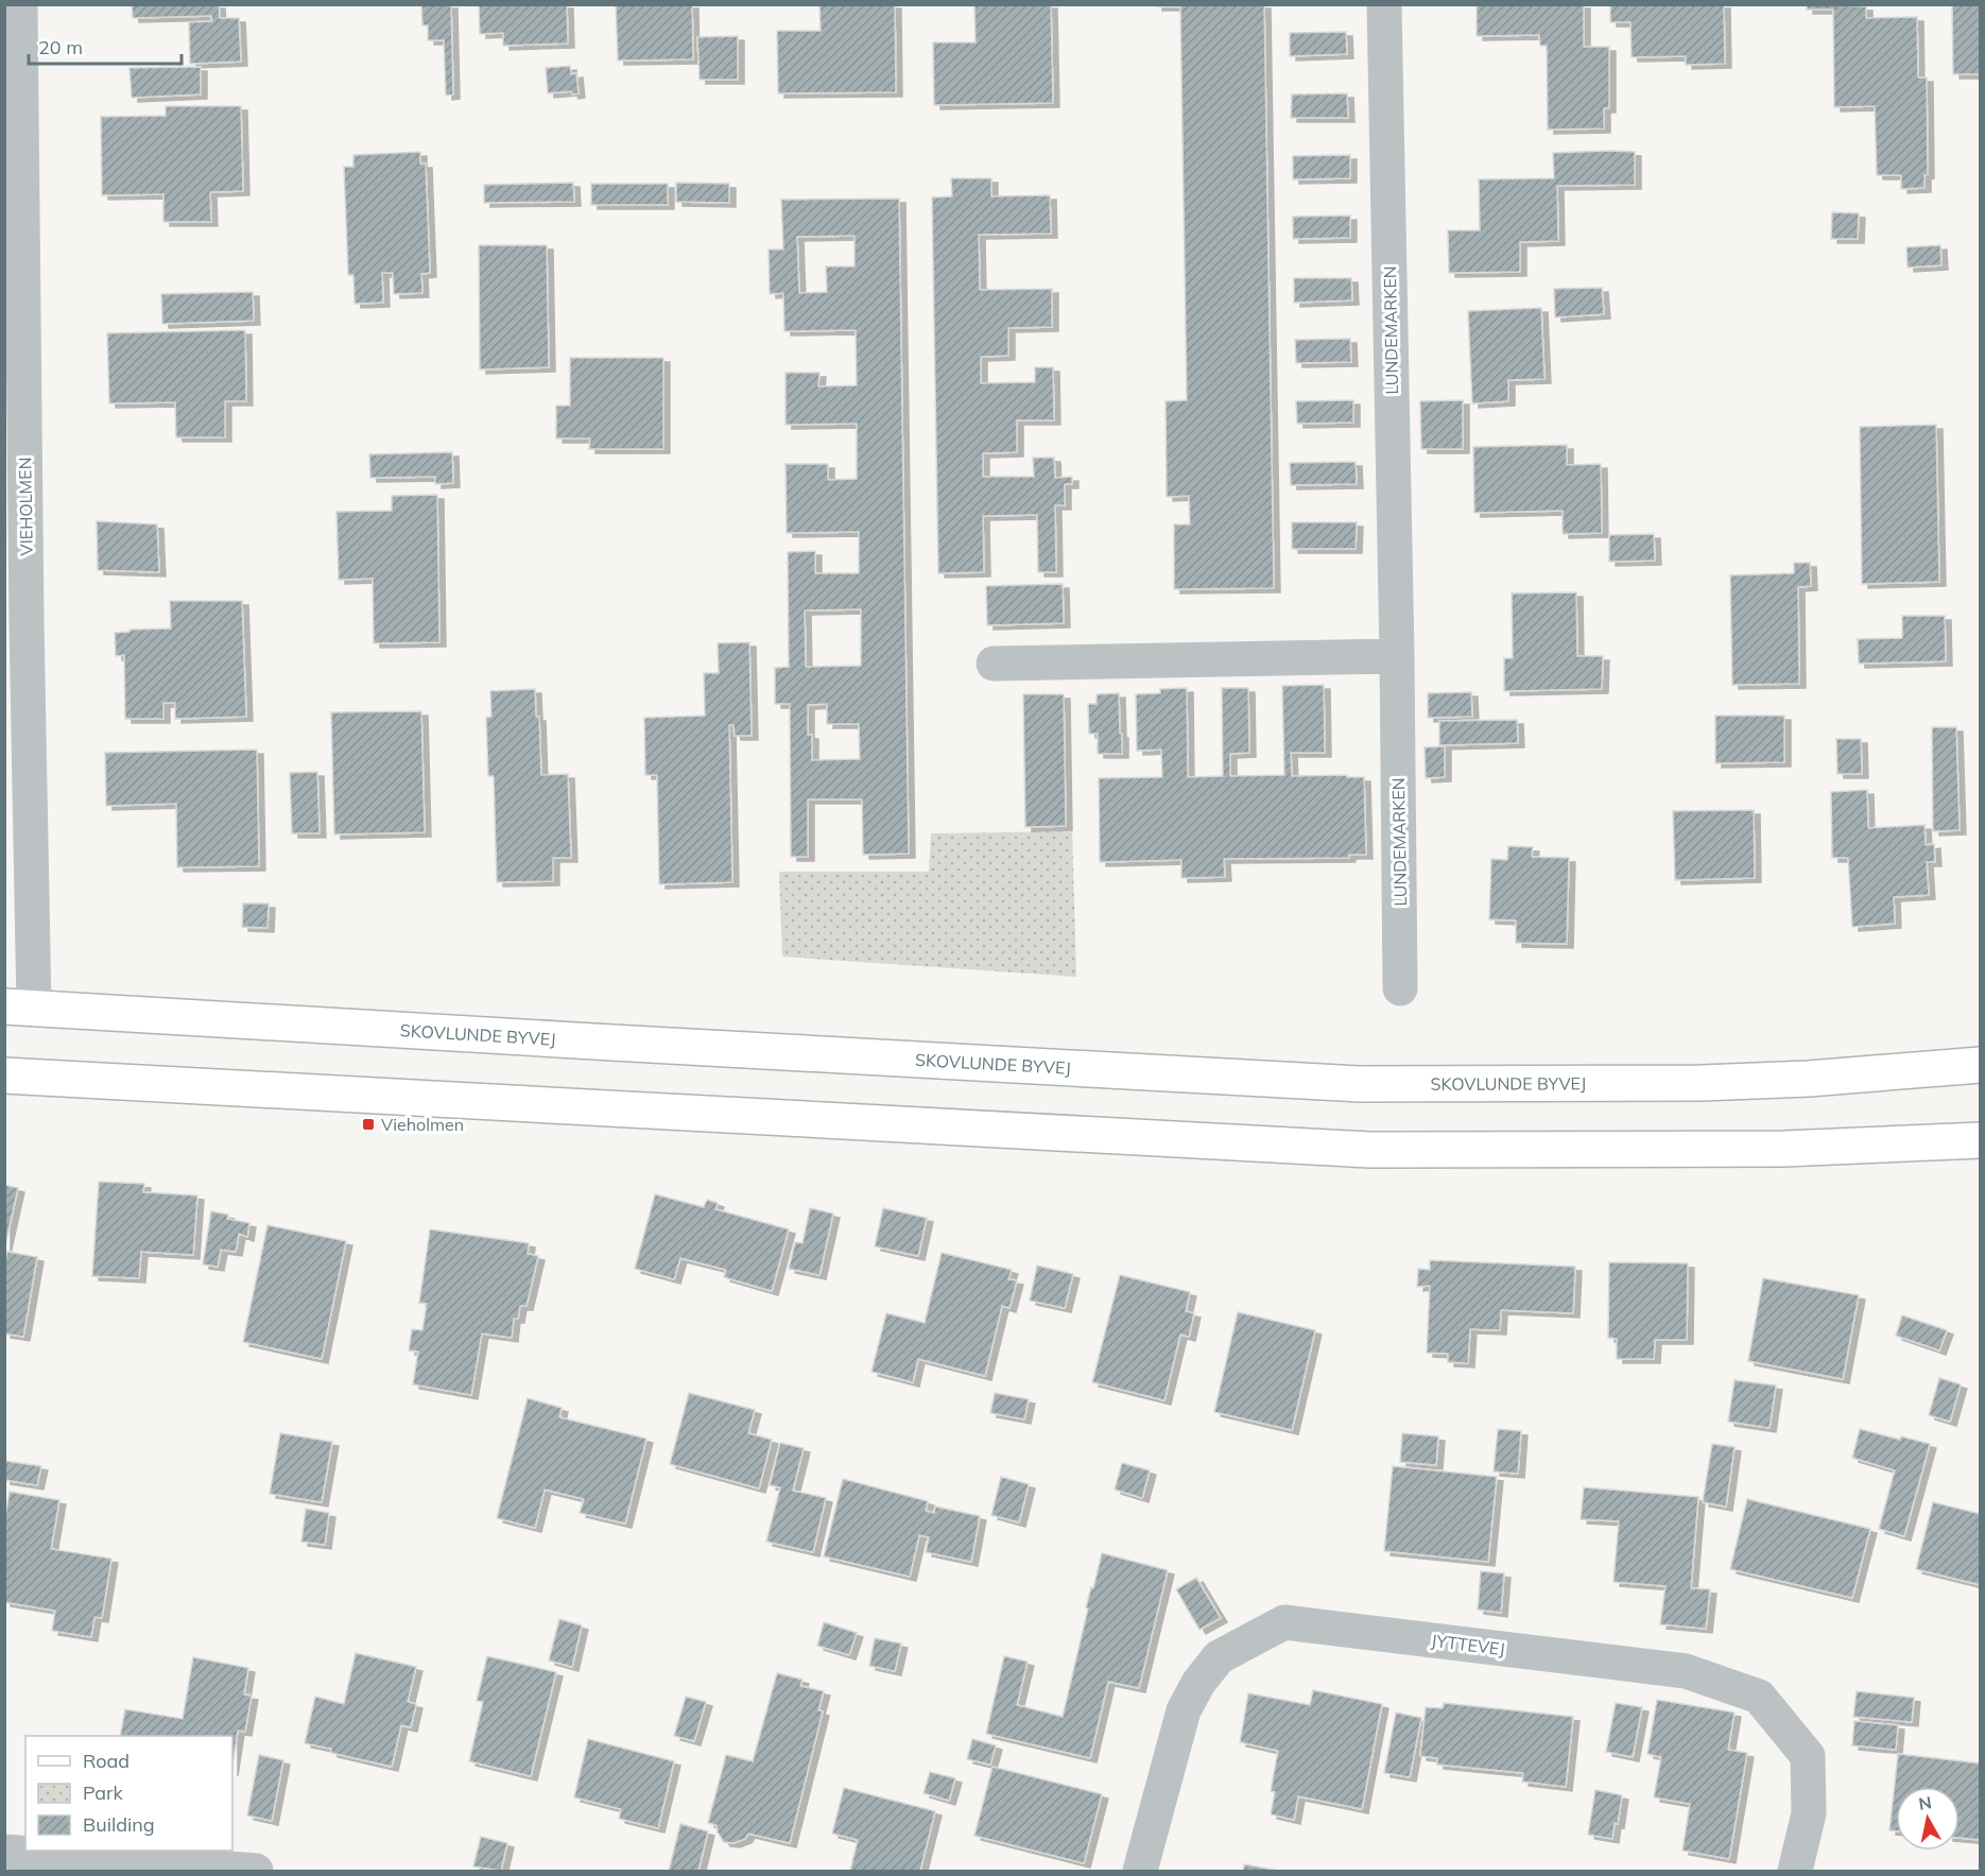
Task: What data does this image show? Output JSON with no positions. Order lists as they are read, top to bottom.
{
  "streets": {
    "main road": ["SKOVLUNDE BYVEJ"],
    "street": ["LUNDEMARKEN", "VIEHOLMEN", "JYTTEVEJ"]
  },
  "crossings": [
    ["VIEHOLMEN", "SKOVLUNDE BYVEJ"]
  ],
  "places": {
    "transit": ["Vieholmen"]
  },
  "legend": ["Road", "Park", "Building"],
  "scale_bar": "20 m",
  "north": "top"
}
